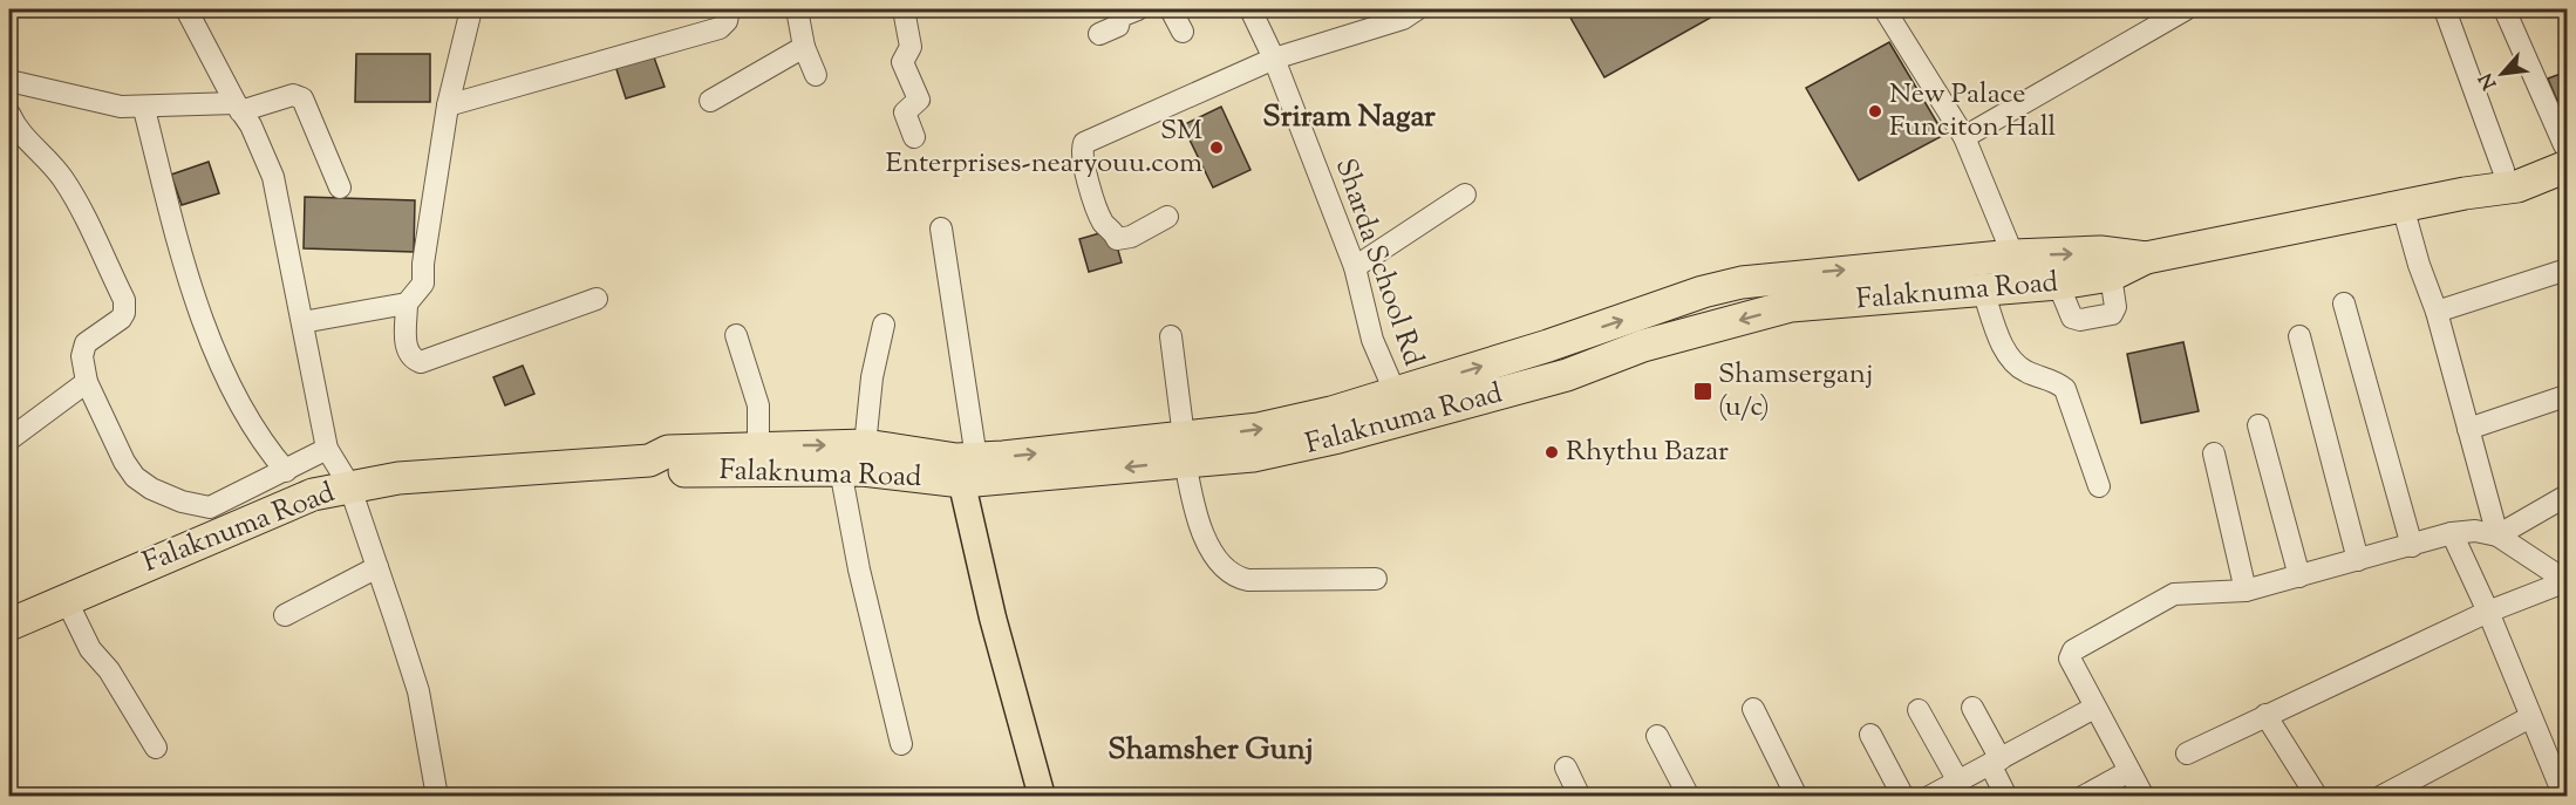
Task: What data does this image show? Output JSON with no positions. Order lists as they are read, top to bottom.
{
  "streets": {
    "highway": ["Falaknuma Road"],
    "street": ["Sharda School Rd"]
  },
  "crossings": [
    ["Sharda School Rd", "Falaknuma Road"]
  ],
  "districts": ["Sriram Nagar", "Shamsher Gunj"],
  "places": {
    "other": ["New Palace Funciton Hall", "SM Enterprises-nearyouu.com", "Rhythu Bazar"],
    "transit": ["Shamserganj (u/c)"]
  },
  "north": "bottom left"
}
